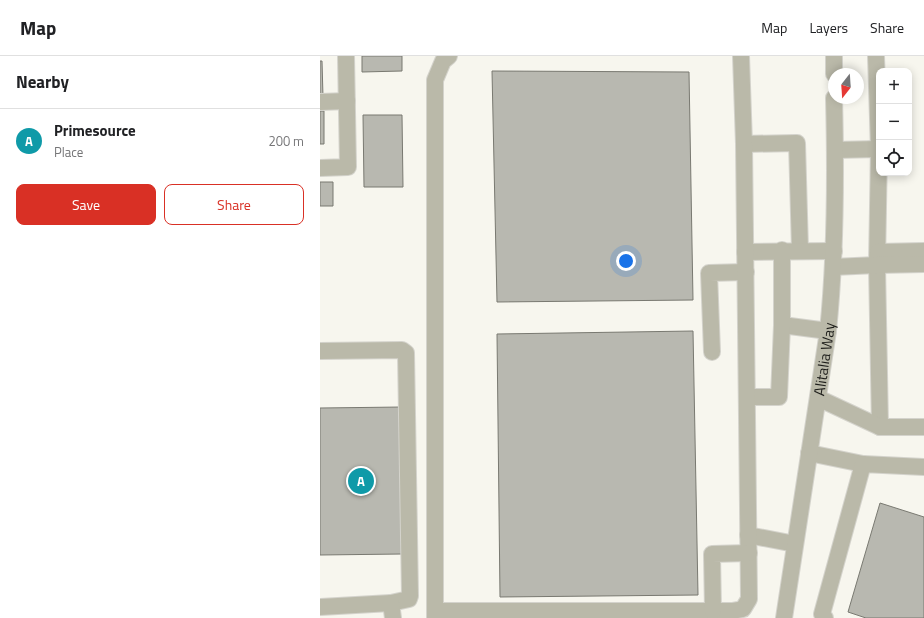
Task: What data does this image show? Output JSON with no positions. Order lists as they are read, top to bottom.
{
  "streets": {
    "street": ["Alitalia Way"]
  },
  "north": "bottom",
  "page": {
    "header": "Map",
    "nav": ["Map", "Layers", "Share"],
    "heading": "Nearby",
    "map_buttons": ["+", "−"],
    "list": [
      {
        "mark": "A",
        "name": "Primesource",
        "note": "Place",
        "value": "200 m"
      }
    ],
    "buttons": ["Save", "Share"],
    "pins": "A"
  }
}
